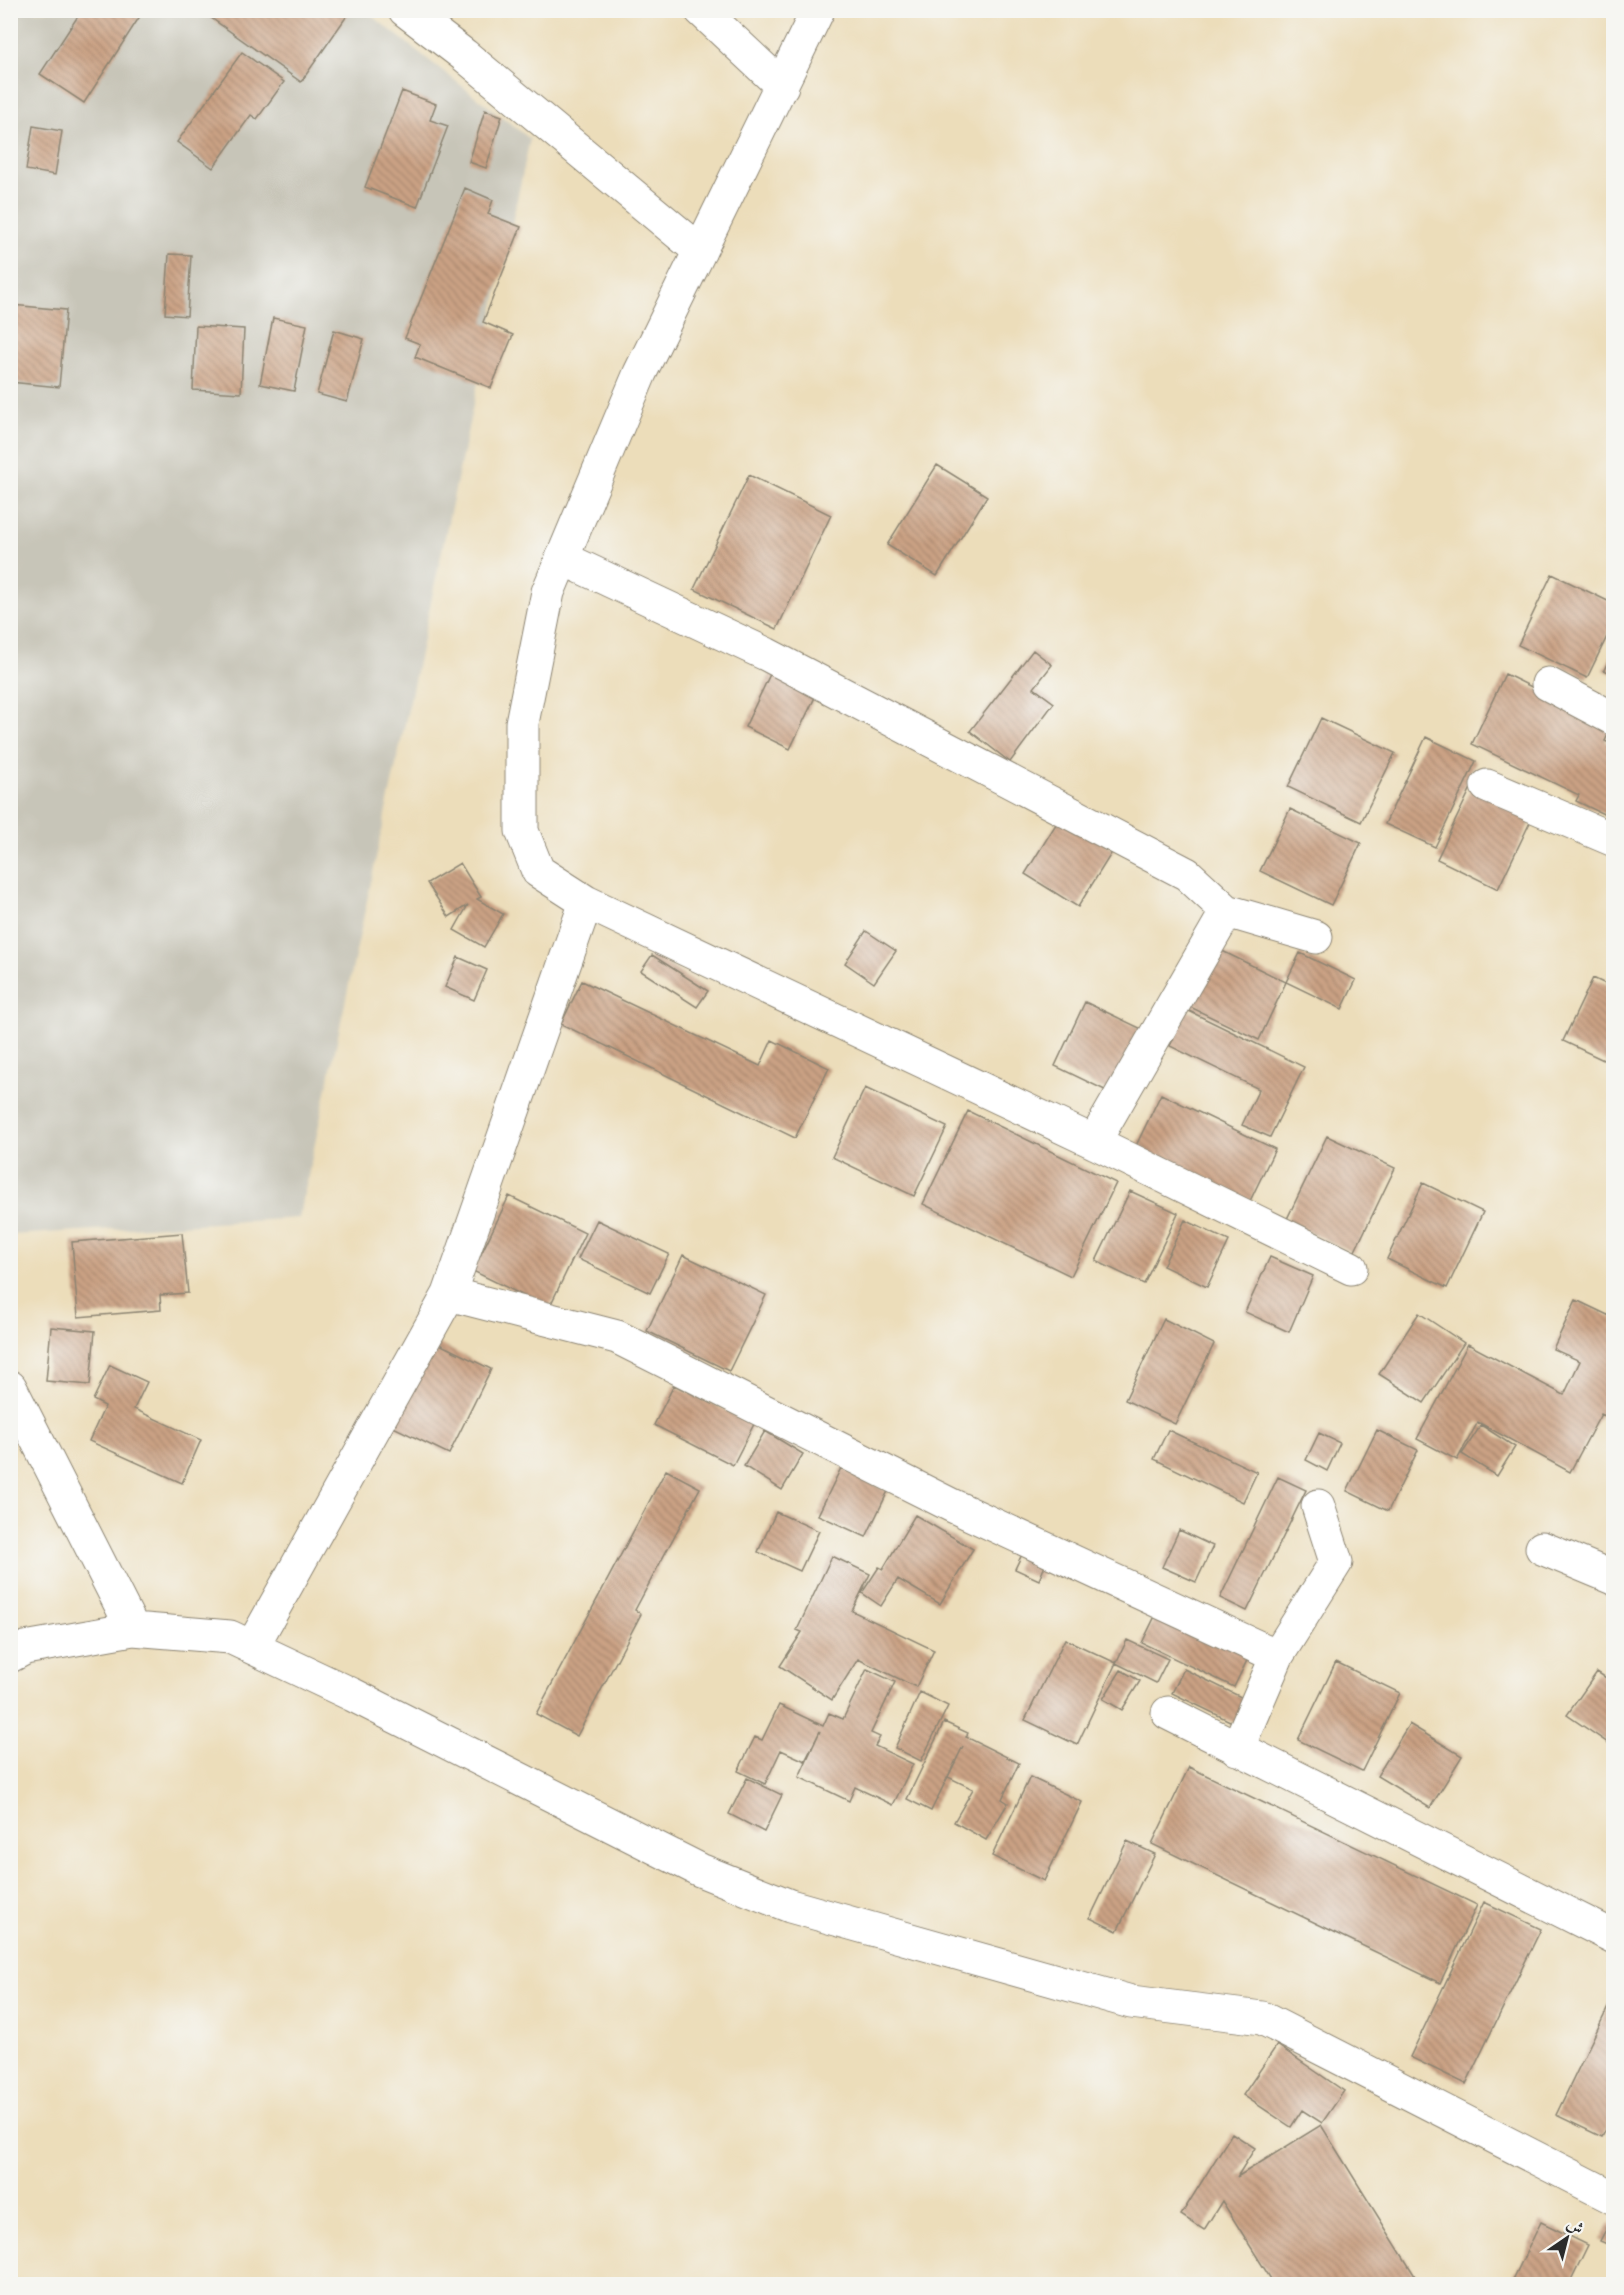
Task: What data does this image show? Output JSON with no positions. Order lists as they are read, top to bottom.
{
  "north": "top right"
}
